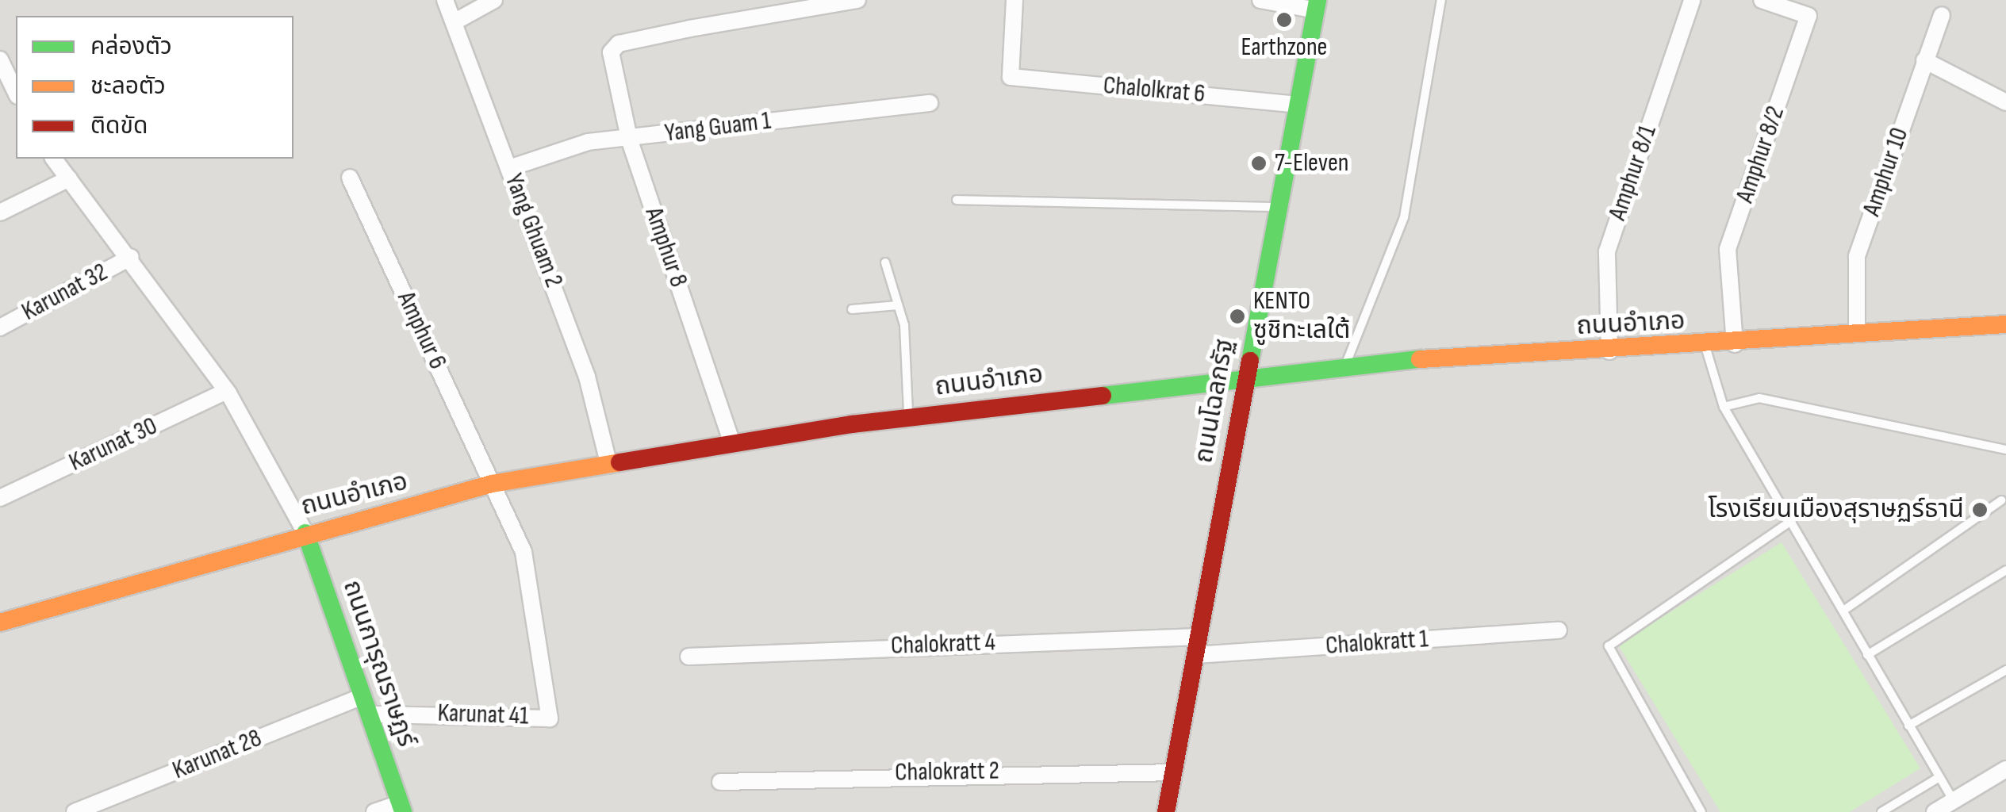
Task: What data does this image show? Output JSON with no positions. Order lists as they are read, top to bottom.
{
  "streets": {
    "street": [
      "Chalolkrat 6",
      "Yang Guam 1",
      "Amphur 8/2",
      "Amphur 10",
      "Amphur 8/1",
      "Yang Ghuam 2",
      "Amphur 8",
      "Karunat 32",
      "ถนนอำเภอ",
      "Amphur 6",
      "ถนนโฉลกรัฐ",
      "Karunat 30",
      "Chalokratt 1",
      "Chalokratt 4",
      "ถนนการุณราษฏร์",
      "Karunat 41",
      "Karunat 28",
      "Chalokratt 2"
    ]
  },
  "crossings": [
    ["Chalolkrat 6", "ถนนโฉลกรัฐ"],
    ["Yang Guam 1", "Yang Ghuam 2"],
    ["Yang Guam 1", "Amphur 8"],
    ["Amphur 8/2", "ถนนอำเภอ"],
    ["Amphur 10", "ถนนอำเภอ"],
    ["Amphur 8/1", "ถนนอำเภอ"],
    ["Yang Ghuam 2", "ถนนอำเภอ"],
    ["Amphur 8", "ถนนอำเภอ"],
    ["ถนนอำเภอ", "Amphur 6"],
    ["ถนนอำเภอ", "ถนนโฉลกรัฐ"],
    ["ถนนอำเภอ", "ถนนการุณราษฏร์"],
    ["Amphur 6", "Karunat 41"],
    ["ถนนโฉลกรัฐ", "Chalokratt 1"],
    ["ถนนโฉลกรัฐ", "Chalokratt 4"],
    ["ถนนโฉลกรัฐ", "Chalokratt 2"],
    ["ถนนการุณราษฏร์", "Karunat 41"],
    ["ถนนการุณราษฏร์", "Karunat 28"]
  ],
  "places": [
    "Earthzone",
    "7-Eleven",
    "KENTO ซูชิทะเลใต้",
    "โรงเรียนเมืองสุราษฏร์ธานี"
  ],
  "legend": ["คล่องตัว", "ชะลอตัว", "ติดขัด"]
}
